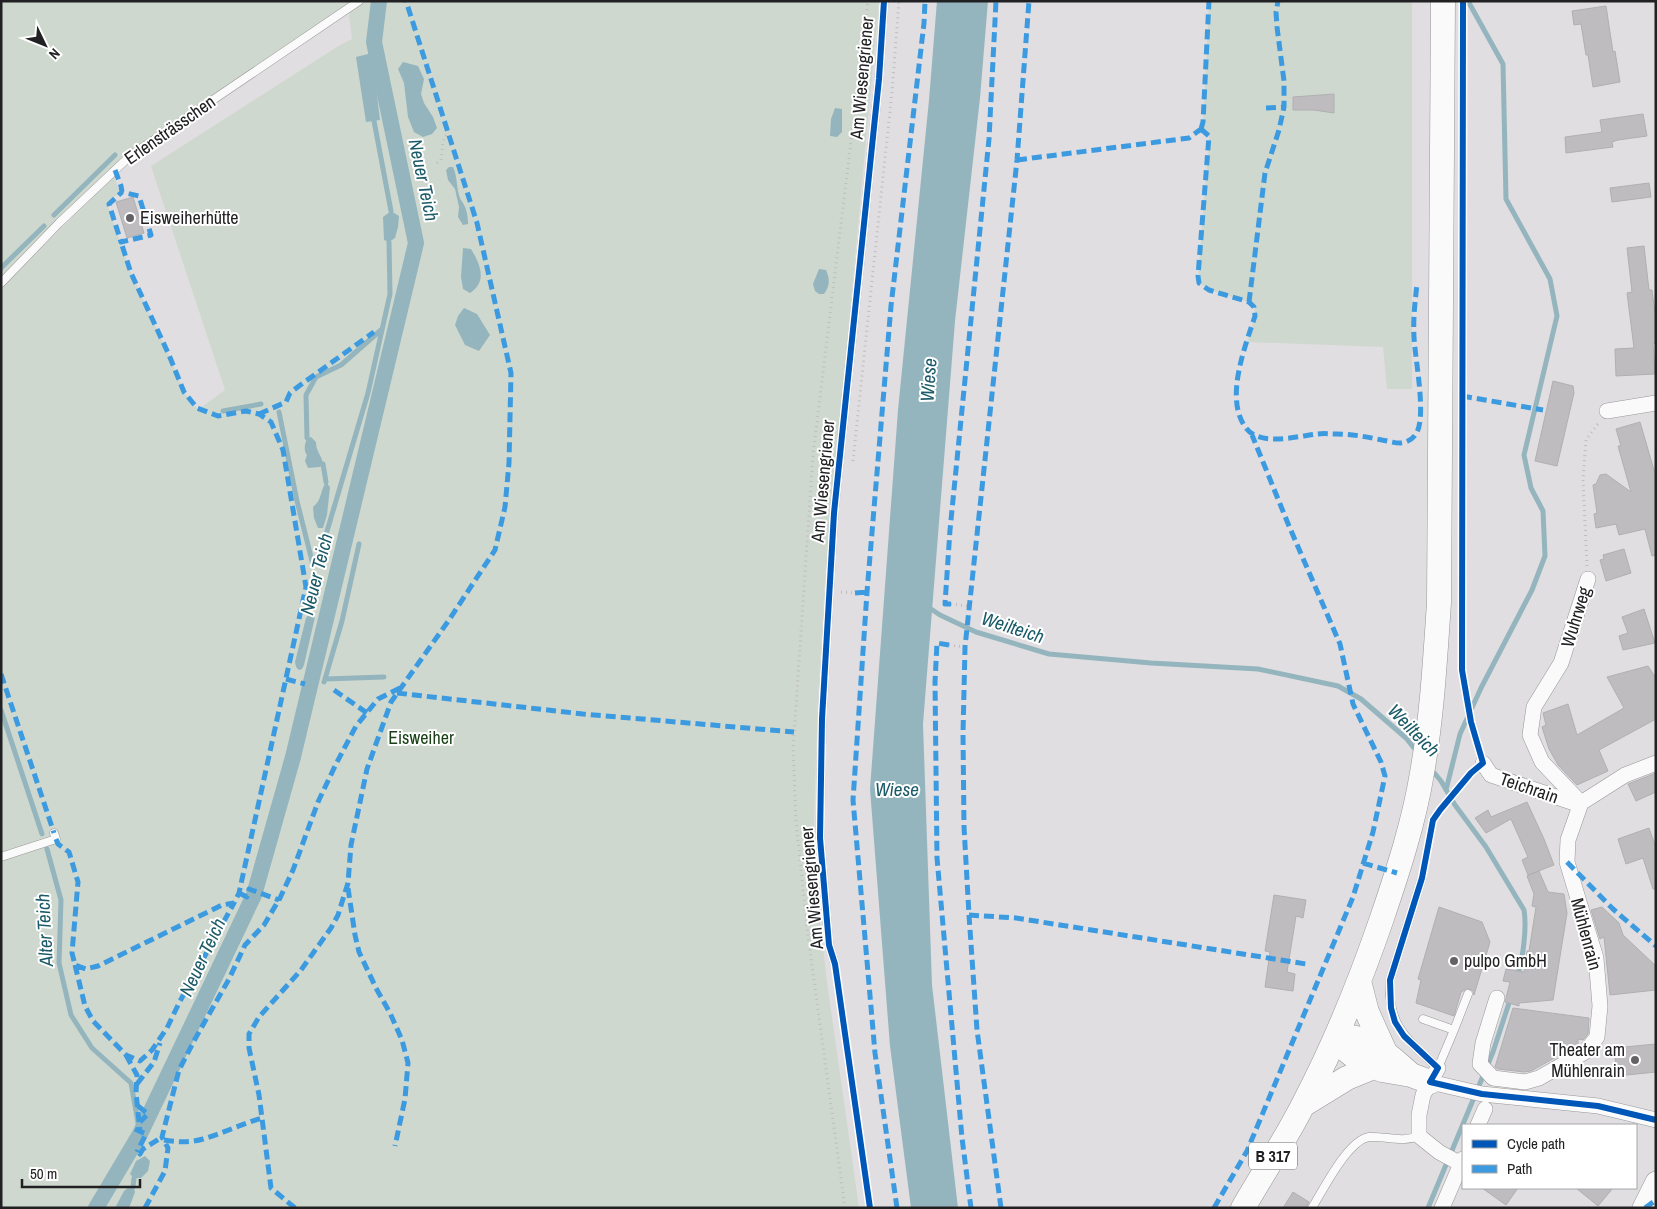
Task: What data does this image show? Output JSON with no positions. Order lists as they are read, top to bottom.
{
  "streets": {
    "main road": ["B 317"],
    "street": ["Wuhrweg", "Teichrain", "Mühlenrain"],
    "lane": ["Am Wiesengriener", "Erlensträsschen"]
  },
  "crossings": [
    ["Wuhrweg", "Teichrain"],
    ["Wuhrweg", "Mühlenrain"],
    ["Teichrain", "Mühlenrain"]
  ],
  "water": [
    "Neuer Teich",
    "Wiese",
    "Weilteich",
    "Alter Teich"
  ],
  "parks": ["Eisweiher"],
  "places": ["Eisweiherhütte", "pulpo GmbH", "Theater am Mühlenrain"],
  "legend": ["Cycle path", "Path"],
  "scale_bar": "50 m",
  "north": "bottom right"
}
